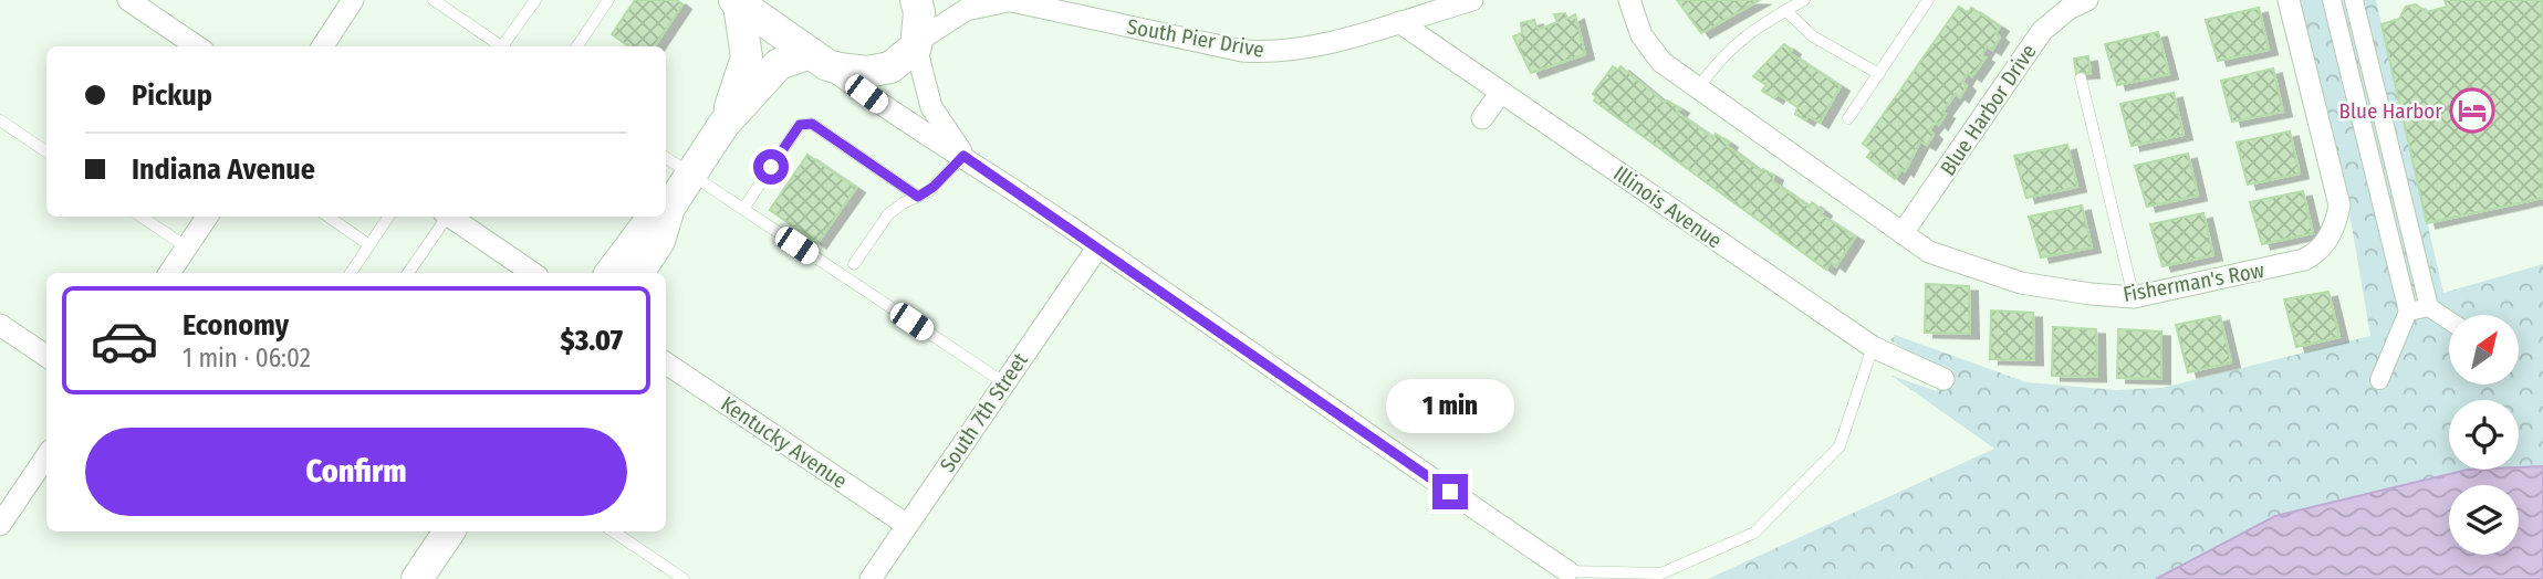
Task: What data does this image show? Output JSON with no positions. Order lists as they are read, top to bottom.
{
  "streets": {
    "street": [
      "South Pier Drive",
      "Blue Harbor Drive",
      "Illinois Avenue",
      "Fisherman's Row",
      "South 7th Street",
      "Kentucky Avenue"
    ]
  },
  "crossings": [
    ["South Pier Drive", "Illinois Avenue"],
    ["Blue Harbor Drive", "Fisherman's Row"],
    ["South 7th Street", "Kentucky Avenue"]
  ],
  "places": {
    "hotel": ["Blue Harbor"]
  },
  "north": "top right",
  "page": {
    "banner": ["Pickup", "Indiana Avenue"],
    "list": [
      {
        "name": "Economy",
        "note": "1 min · 06:02",
        "value": "$3.07"
      }
    ],
    "bubble": "1 min",
    "buttons": "Confirm"
  }
}
